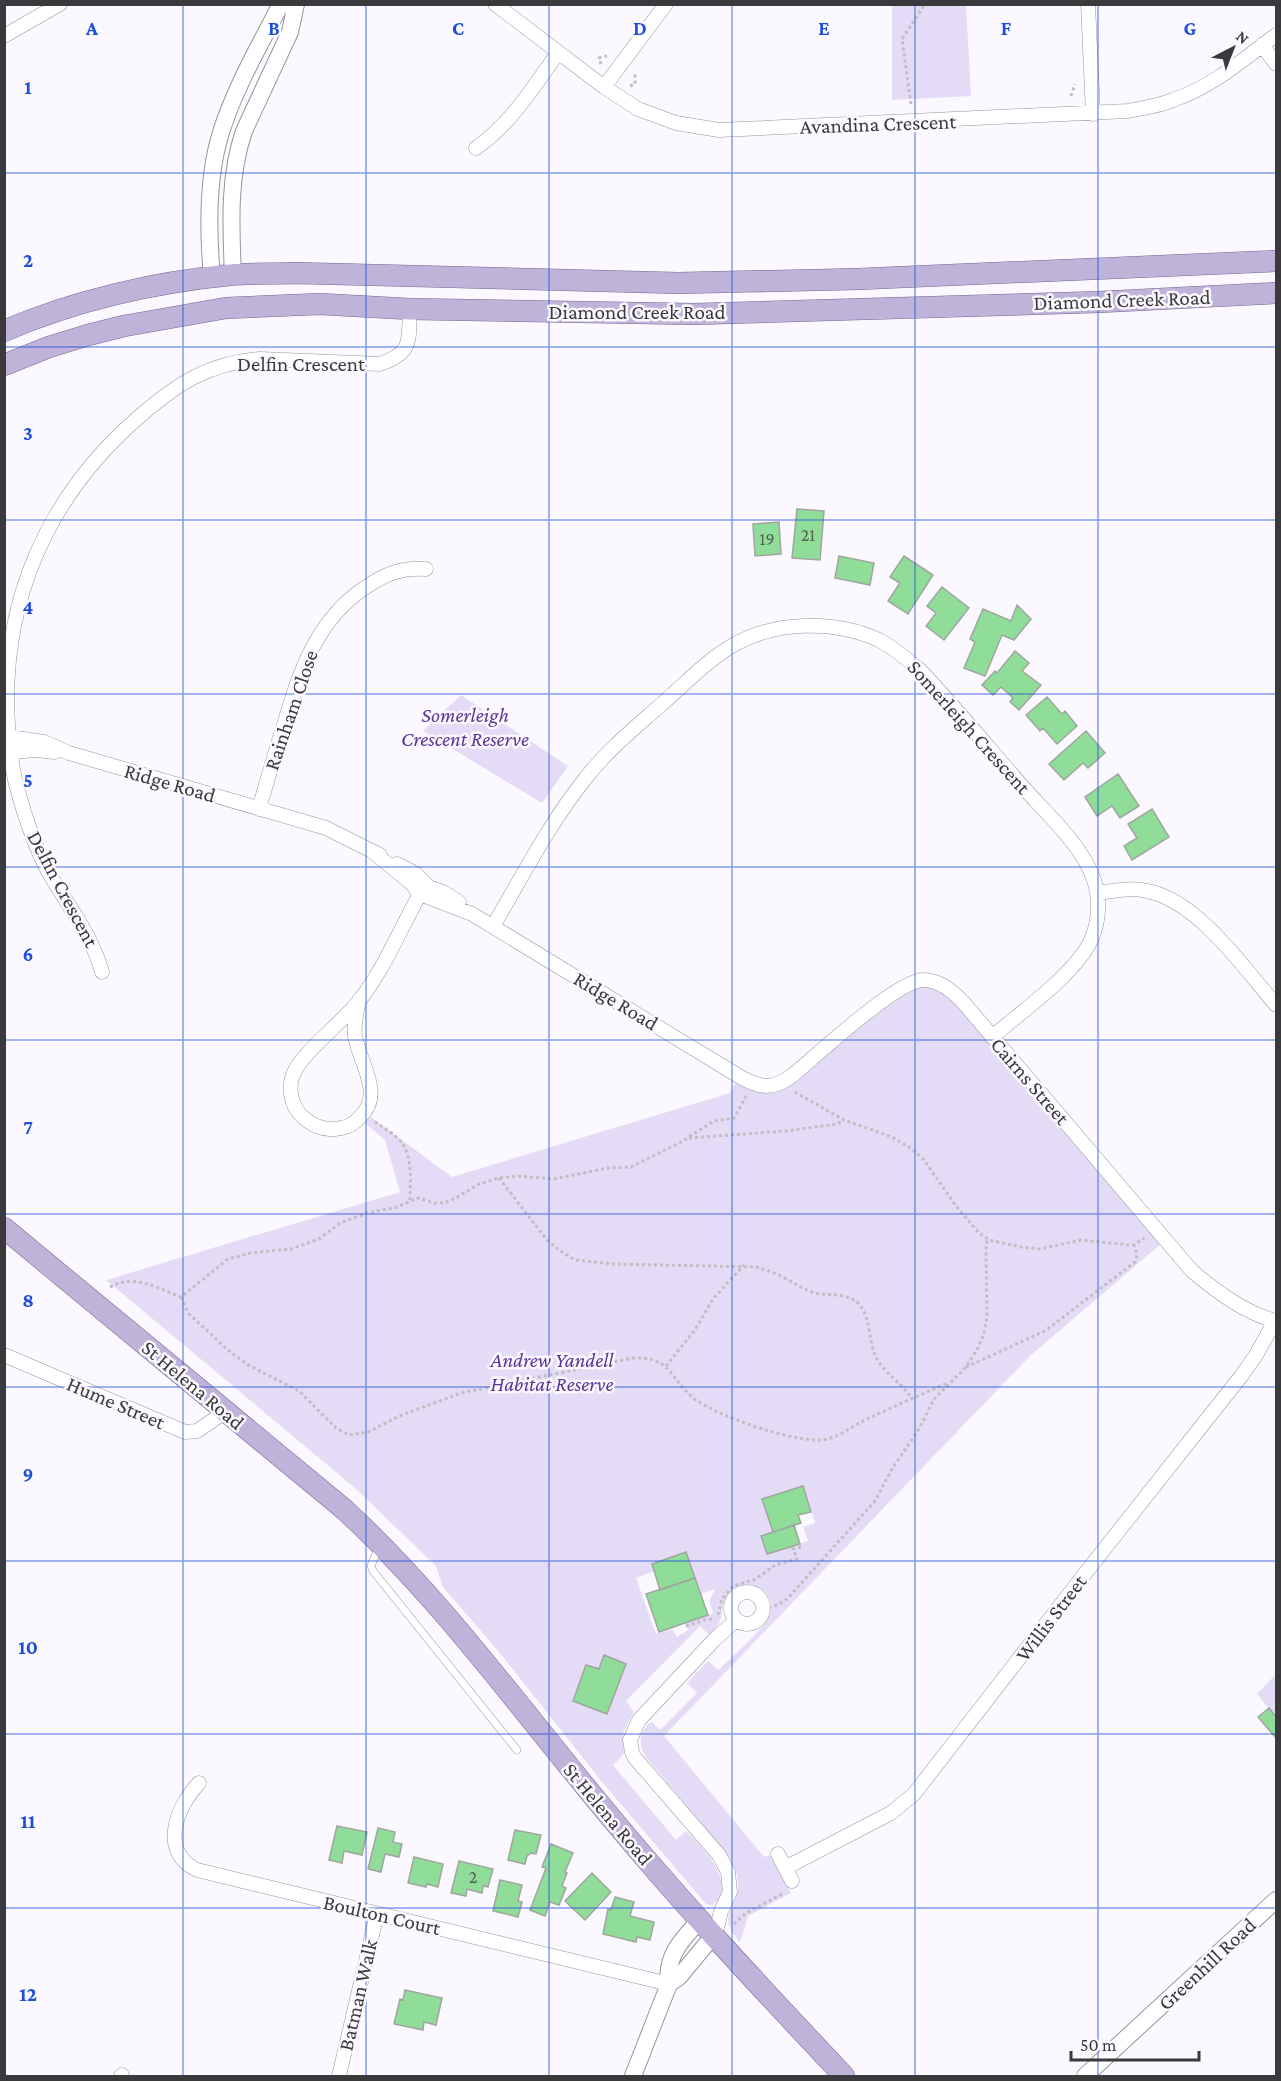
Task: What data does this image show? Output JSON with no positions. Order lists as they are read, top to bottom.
{
  "streets": {
    "main road": ["Diamond Creek Road", "Delfin Crescent", "St Helena Road"],
    "street": [
      "Avandina Crescent",
      "Rainham Close",
      "Somerleigh Crescent",
      "Ridge Road",
      "Cairns Street",
      "Hume Street",
      "Willis Street",
      "Boulton Court",
      "Greenhill Road",
      "Batman Walk"
    ]
  },
  "crossings": [
    ["Diamond Creek Road", "Delfin Crescent"],
    ["Delfin Crescent", "Ridge Road"],
    ["Rainham Close", "Ridge Road"],
    ["Somerleigh Crescent", "Ridge Road"],
    ["Somerleigh Crescent", "Cairns Street"],
    ["Cairns Street", "Willis Street"],
    ["St Helena Road", "Hume Street"],
    ["Boulton Court", "Batman Walk"]
  ],
  "parks": ["Somerleigh Crescent Reserve", "Andrew Yandell Habitat Reserve"],
  "house_numbers": ["21", "19", "2"],
  "scale_bar": "50 m",
  "north": "top right",
  "grid": {
    "columns": [
      "A",
      "B",
      "C",
      "D",
      "E",
      "F",
      "G"
    ],
    "rows": [
      "1",
      "2",
      "3",
      "4",
      "5",
      "6",
      "7",
      "8",
      "9",
      "10",
      "11",
      "12"
    ]
  }
}
